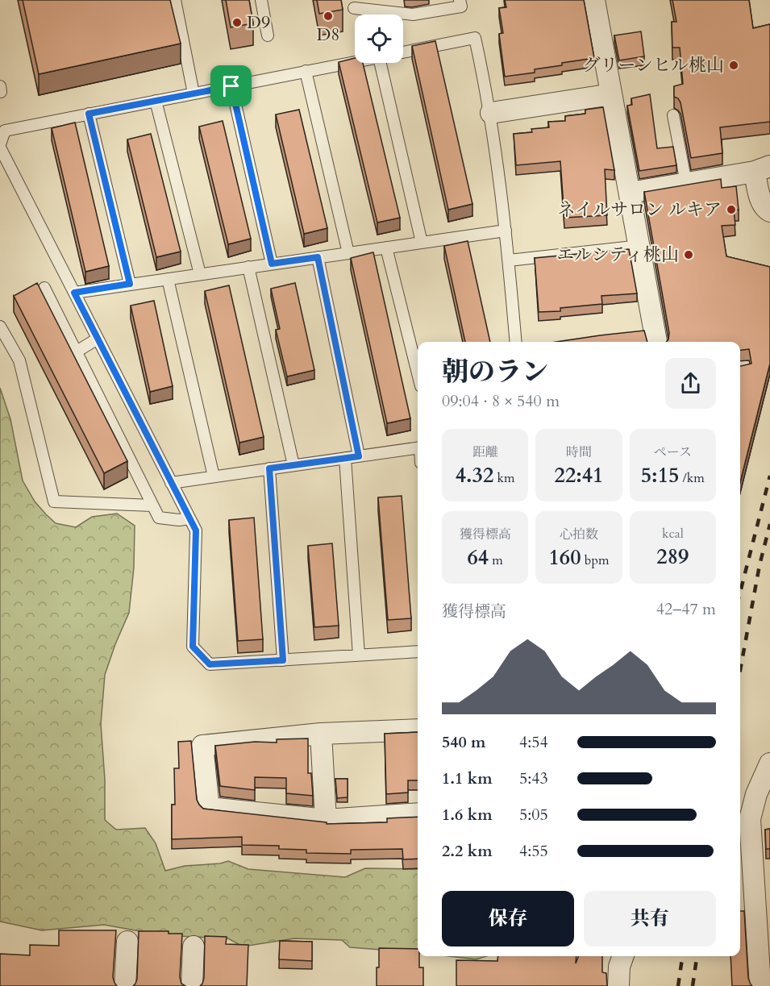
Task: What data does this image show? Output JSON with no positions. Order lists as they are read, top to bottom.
{
  "places": [
    "D8",
    "D9",
    "グリーンヒル桃山",
    "ネイルサロン ルキア",
    "エルシティ桃山"
  ],
  "page": {
    "heading": ["朝のラン", "09:04 · 8 × 540 m"],
    "stats": [
      ["距離", "4.32 km"],
      ["時間", "22:41"],
      ["ペース", "5:15 /km"],
      ["獲得標高", "64 m"],
      ["心拍数", "160 bpm"],
      ["kcal", "289"]
    ],
    "chart": ["獲得標高", "42–47 m"],
    "list": [
      {
        "name": "540 m",
        "note": "4:54"
      },
      {
        "name": "1.1 km",
        "note": "5:43"
      },
      {
        "name": "1.6 km",
        "note": "5:05"
      },
      {
        "name": "2.2 km",
        "note": "4:55"
      }
    ],
    "buttons": ["保存", "共有"]
  }
}
